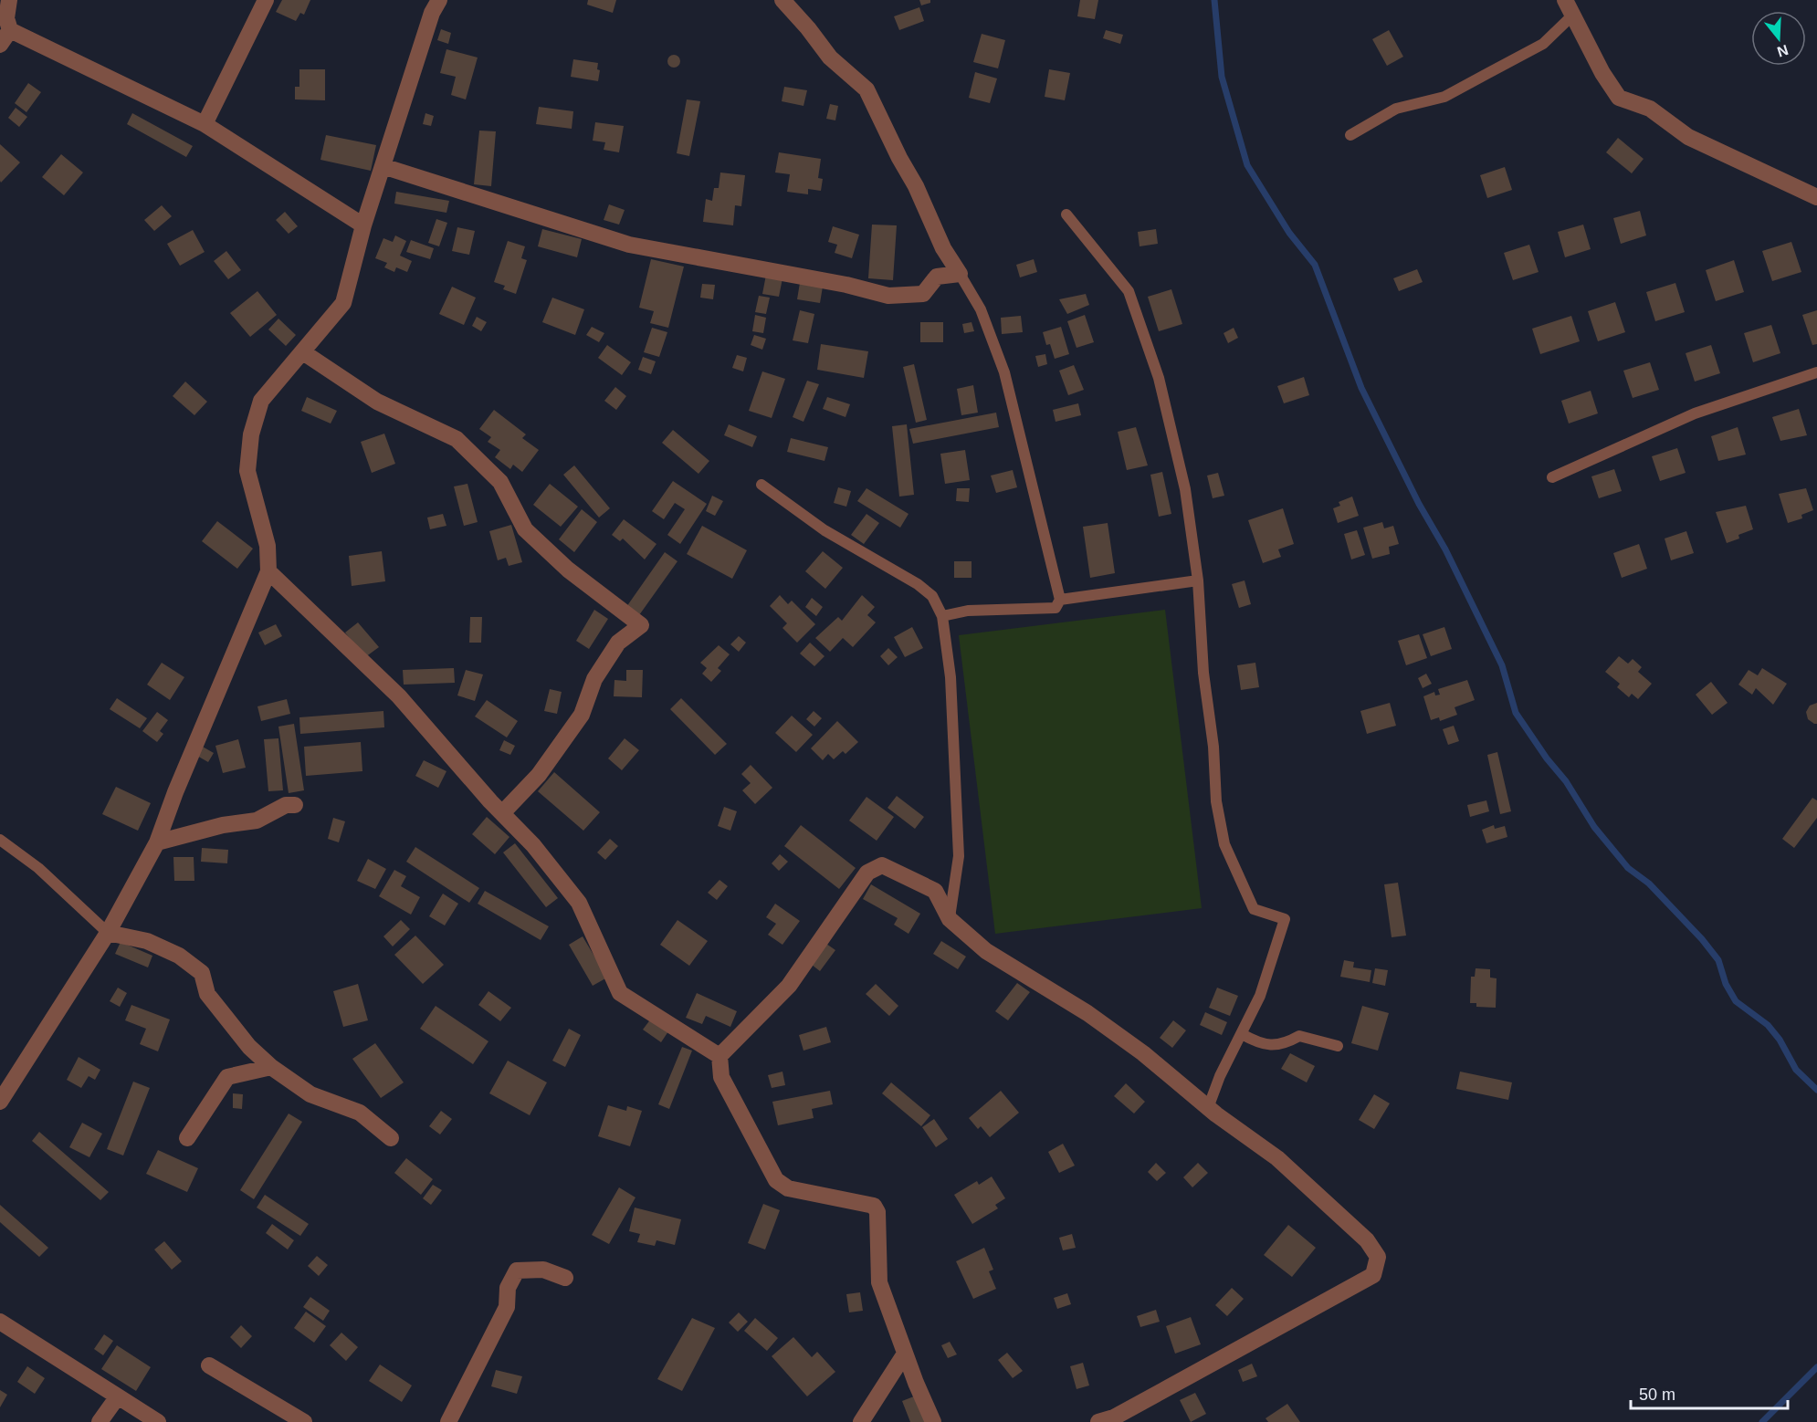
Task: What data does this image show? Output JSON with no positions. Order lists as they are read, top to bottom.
{
  "scale_bar": "50 m",
  "north": "bottom"
}
